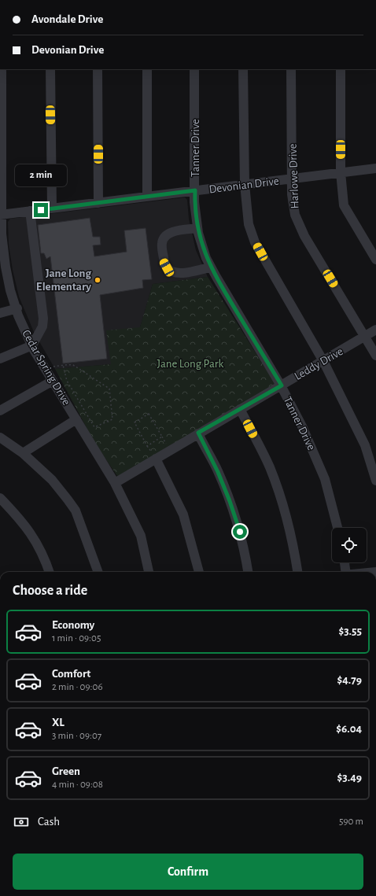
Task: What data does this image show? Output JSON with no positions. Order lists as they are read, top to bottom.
{
  "streets": {
    "street": [
      "Tanner Drive",
      "Harlowe Drive",
      "Devonian Drive",
      "Leddy Drive",
      "Cedar Spring Drive"
    ]
  },
  "crossings": [
    ["Tanner Drive", "Devonian Drive"],
    ["Tanner Drive", "Leddy Drive"],
    ["Harlowe Drive", "Devonian Drive"],
    ["Harlowe Drive", "Leddy Drive"],
    ["Devonian Drive", "Cedar Spring Drive"],
    ["Leddy Drive", "Cedar Spring Drive"]
  ],
  "parks": ["Jane Long Park"],
  "places": ["Jane Long Elementary"],
  "page": {
    "banner": ["Avondale Drive", "Devonian Drive"],
    "bubble": "2 min",
    "heading": "Choose a ride",
    "list": [
      {
        "name": "Economy",
        "note": "1 min · 09:05",
        "value": "$3.55"
      },
      {
        "name": "Comfort",
        "note": "2 min · 09:06",
        "value": "$4.79"
      },
      {
        "name": "XL",
        "note": "3 min · 09:07",
        "value": "$6.04"
      },
      {
        "name": "Green",
        "note": "4 min · 09:08",
        "value": "$3.49"
      }
    ],
    "pay": ["Cash", "590 m"],
    "buttons": "Confirm"
  }
}
